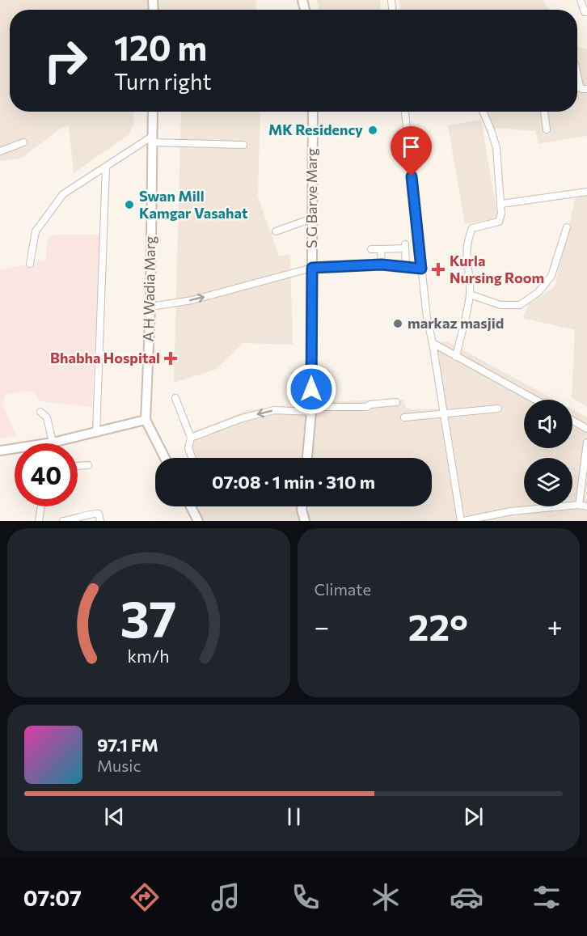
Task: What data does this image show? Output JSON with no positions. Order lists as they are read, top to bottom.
{
  "streets": {
    "street": ["S G Barve Marg", "A H Wadia Marg"]
  },
  "places": {
    "other": ["MK Residency", "Swan Mill Kamgar Vasahat", "markaz masjid"],
    "health": ["Kurla Nursing Room", "Bhabha Hospital"]
  },
  "page": {
    "turn": ["120 m", "Turn right"],
    "limit": "40",
    "trip": "07:08 · 1 min · 310 m",
    "tile": "Climate",
    "heat": ["−", "22°", "+"],
    "song": ["97.1 FM", "Music"],
    "tabs": "07:07",
    "gauge": ["37", "km/h"]
  }
}
